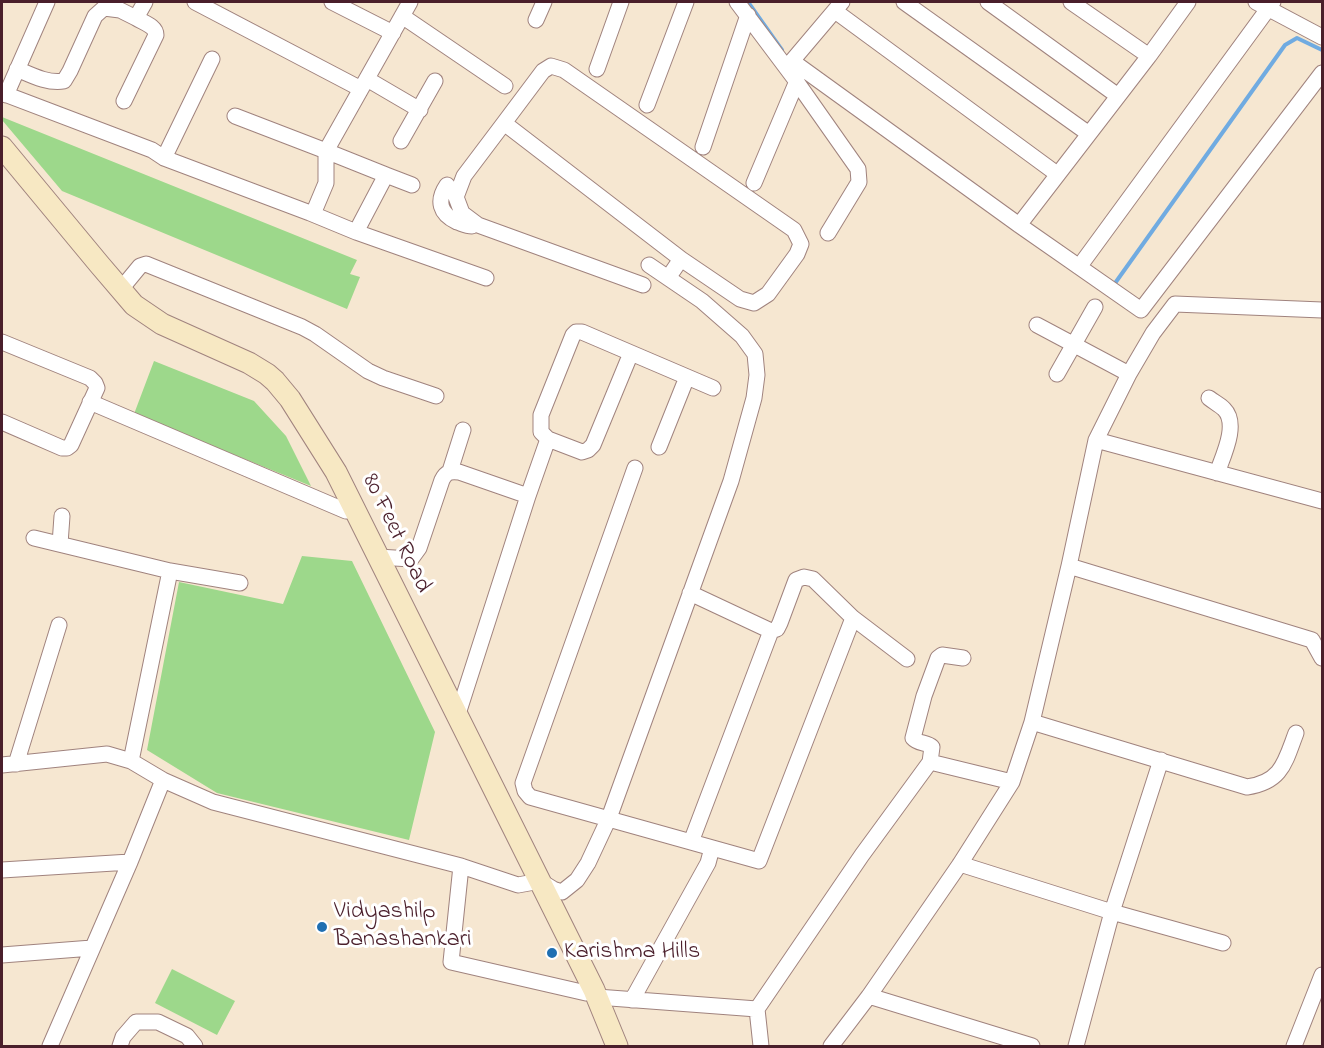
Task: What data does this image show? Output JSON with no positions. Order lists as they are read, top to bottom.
{
  "streets": {
    "main road": ["80 Feet Road"]
  },
  "places": ["Vidyashilp Banashankari", "Karishma Hills"]
}
